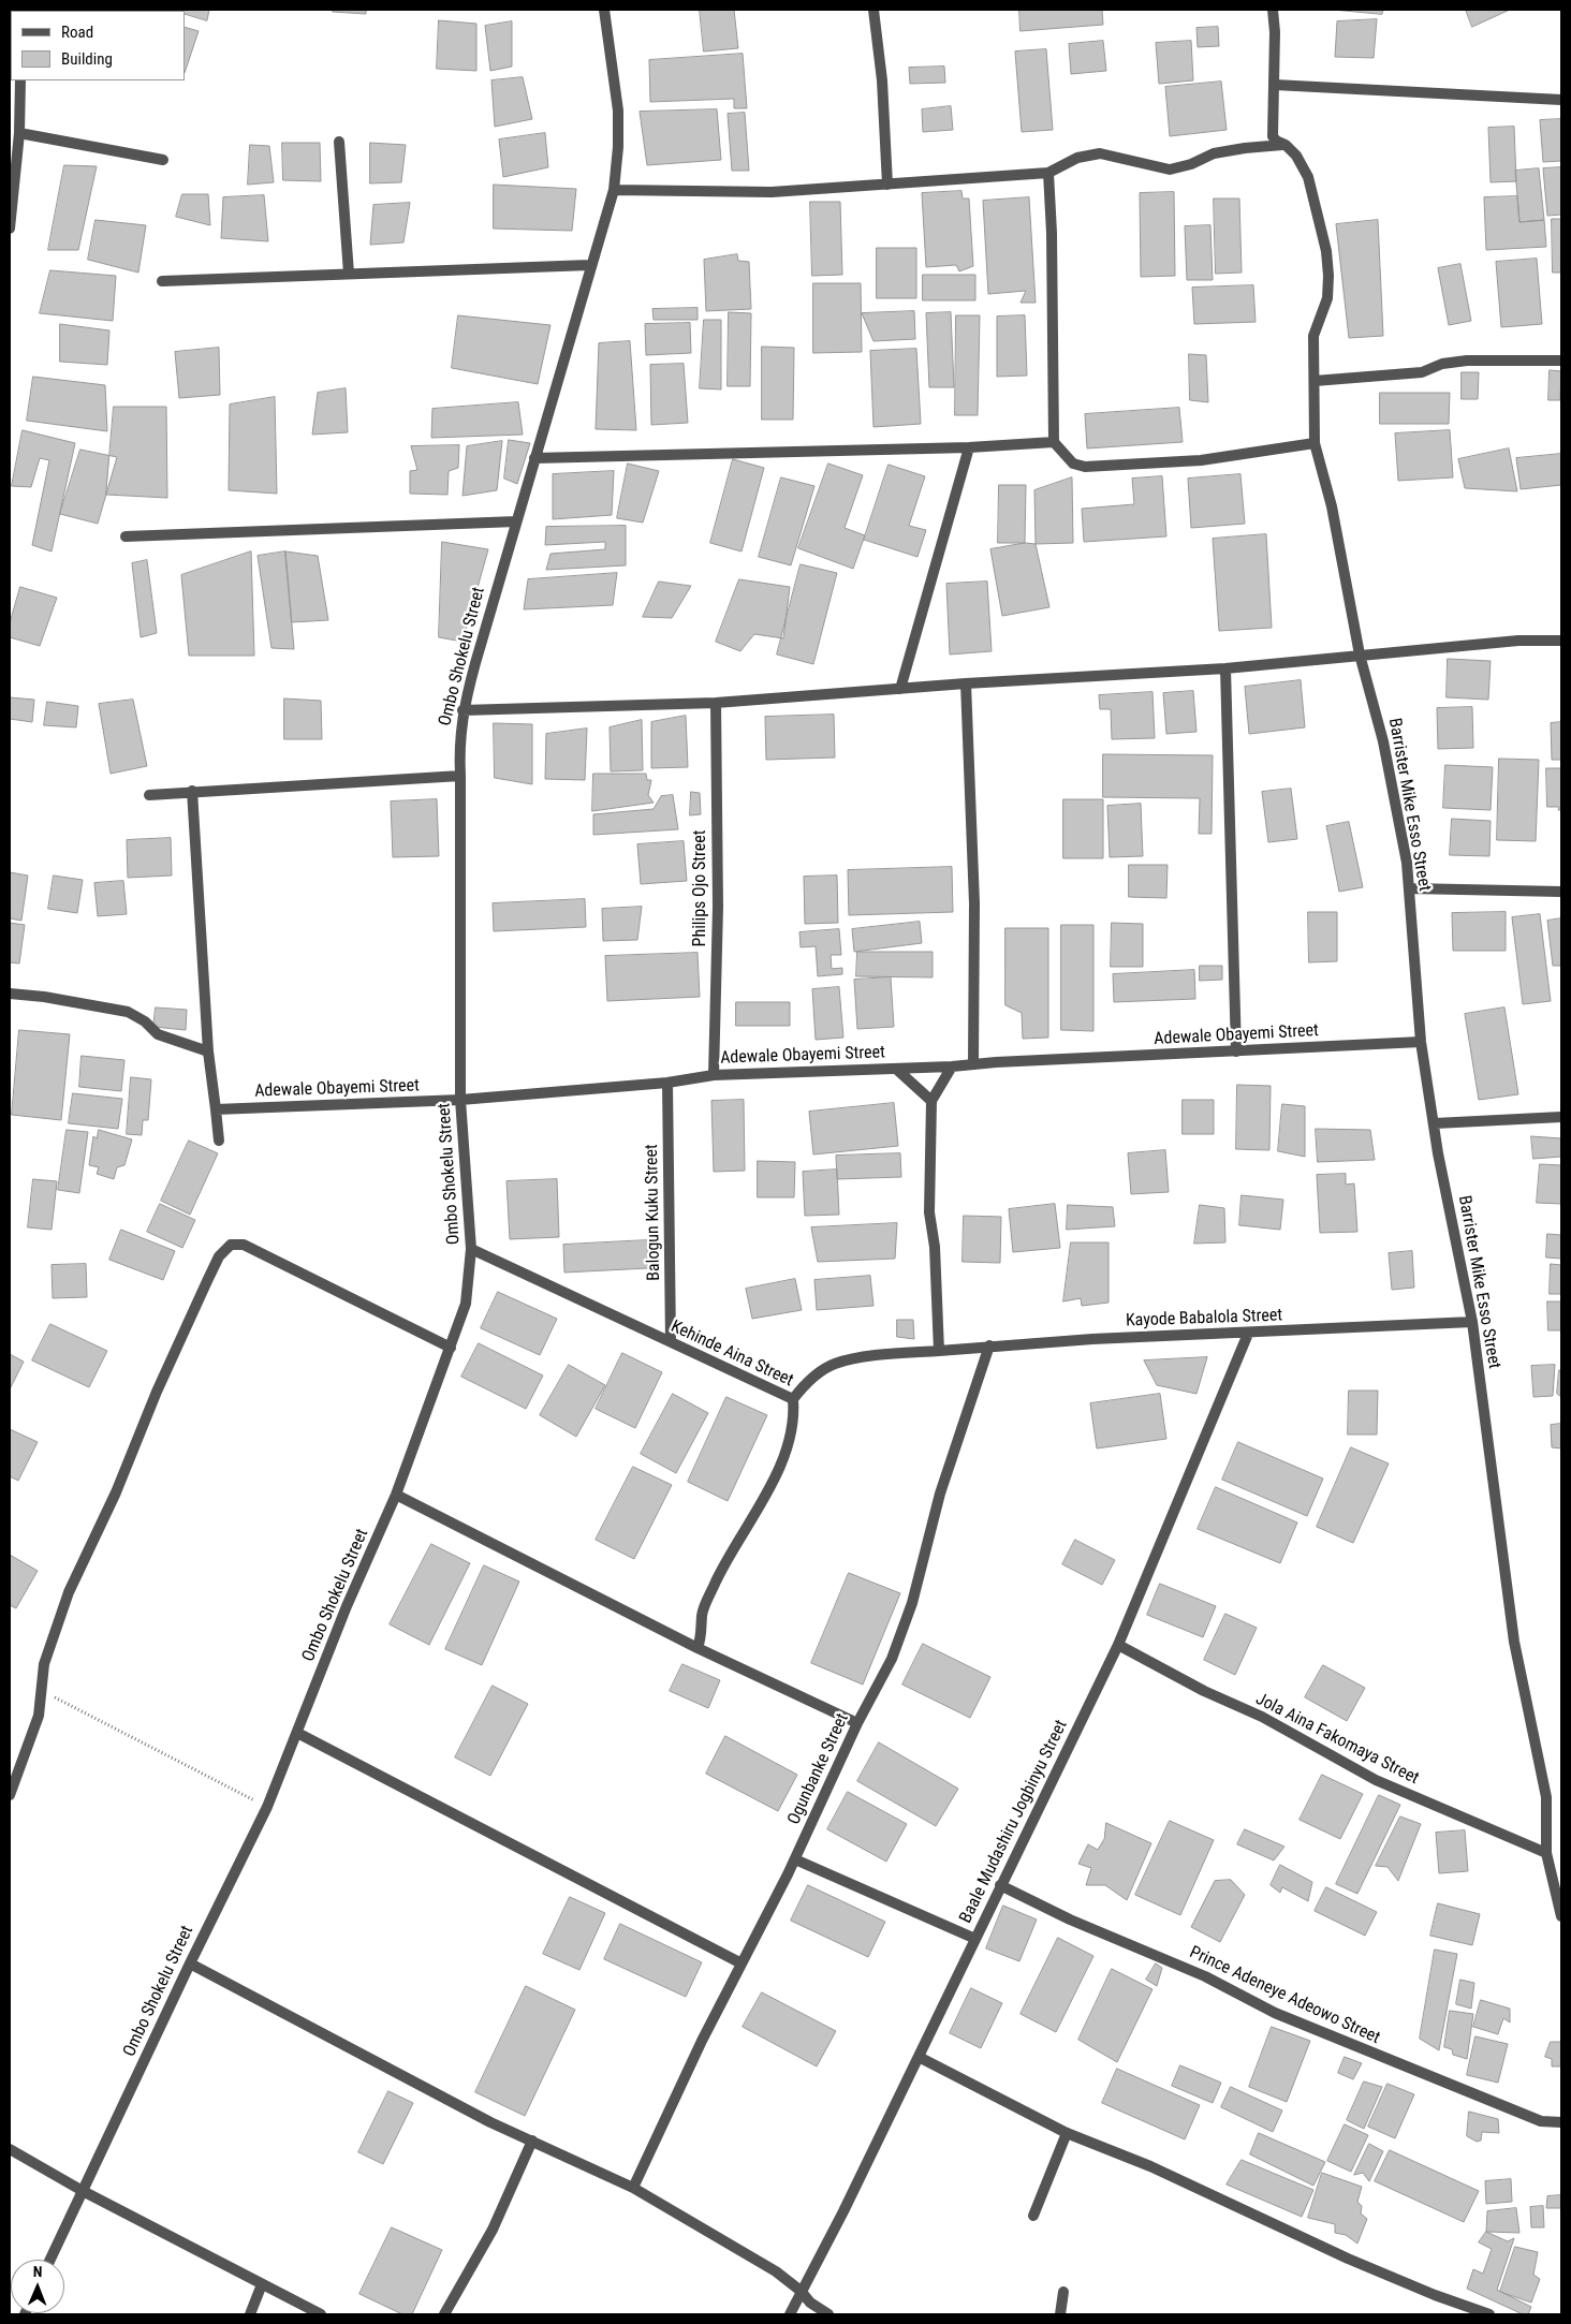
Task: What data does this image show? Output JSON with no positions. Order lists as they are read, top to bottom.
{
  "streets": {
    "street": [
      "Ombo Shokelu Street",
      "Barrister Mike Esso Street",
      "Philips Ojo Street",
      "Adewale Obayemi Street",
      "Balogun Kuku Street",
      "Kayode Babalola Street",
      "Kehinde Aina Street",
      "Jola Aina Fakomaya Street",
      "Ogunbanke Street",
      "Baale Mudashiru Jogbinyu Street",
      "Prince Adeneye Adeowo Street"
    ]
  },
  "crossings": [
    ["Ombo Shokelu Street", "Adewale Obayemi Street"],
    ["Ombo Shokelu Street", "Kehinde Aina Street"],
    ["Barrister Mike Esso Street", "Adewale Obayemi Street"],
    ["Barrister Mike Esso Street", "Kayode Babalola Street"],
    ["Barrister Mike Esso Street", "Jola Aina Fakomaya Street"],
    ["Philips Ojo Street", "Adewale Obayemi Street"],
    ["Adewale Obayemi Street", "Balogun Kuku Street"],
    ["Balogun Kuku Street", "Kehinde Aina Street"],
    ["Kayode Babalola Street", "Kehinde Aina Street"],
    ["Kayode Babalola Street", "Ogunbanke Street"],
    ["Kayode Babalola Street", "Baale Mudashiru Jogbinyu Street"],
    ["Jola Aina Fakomaya Street", "Baale Mudashiru Jogbinyu Street"],
    ["Baale Mudashiru Jogbinyu Street", "Prince Adeneye Adeowo Street"]
  ],
  "legend": ["Road", "Building"],
  "north": "top"
}
